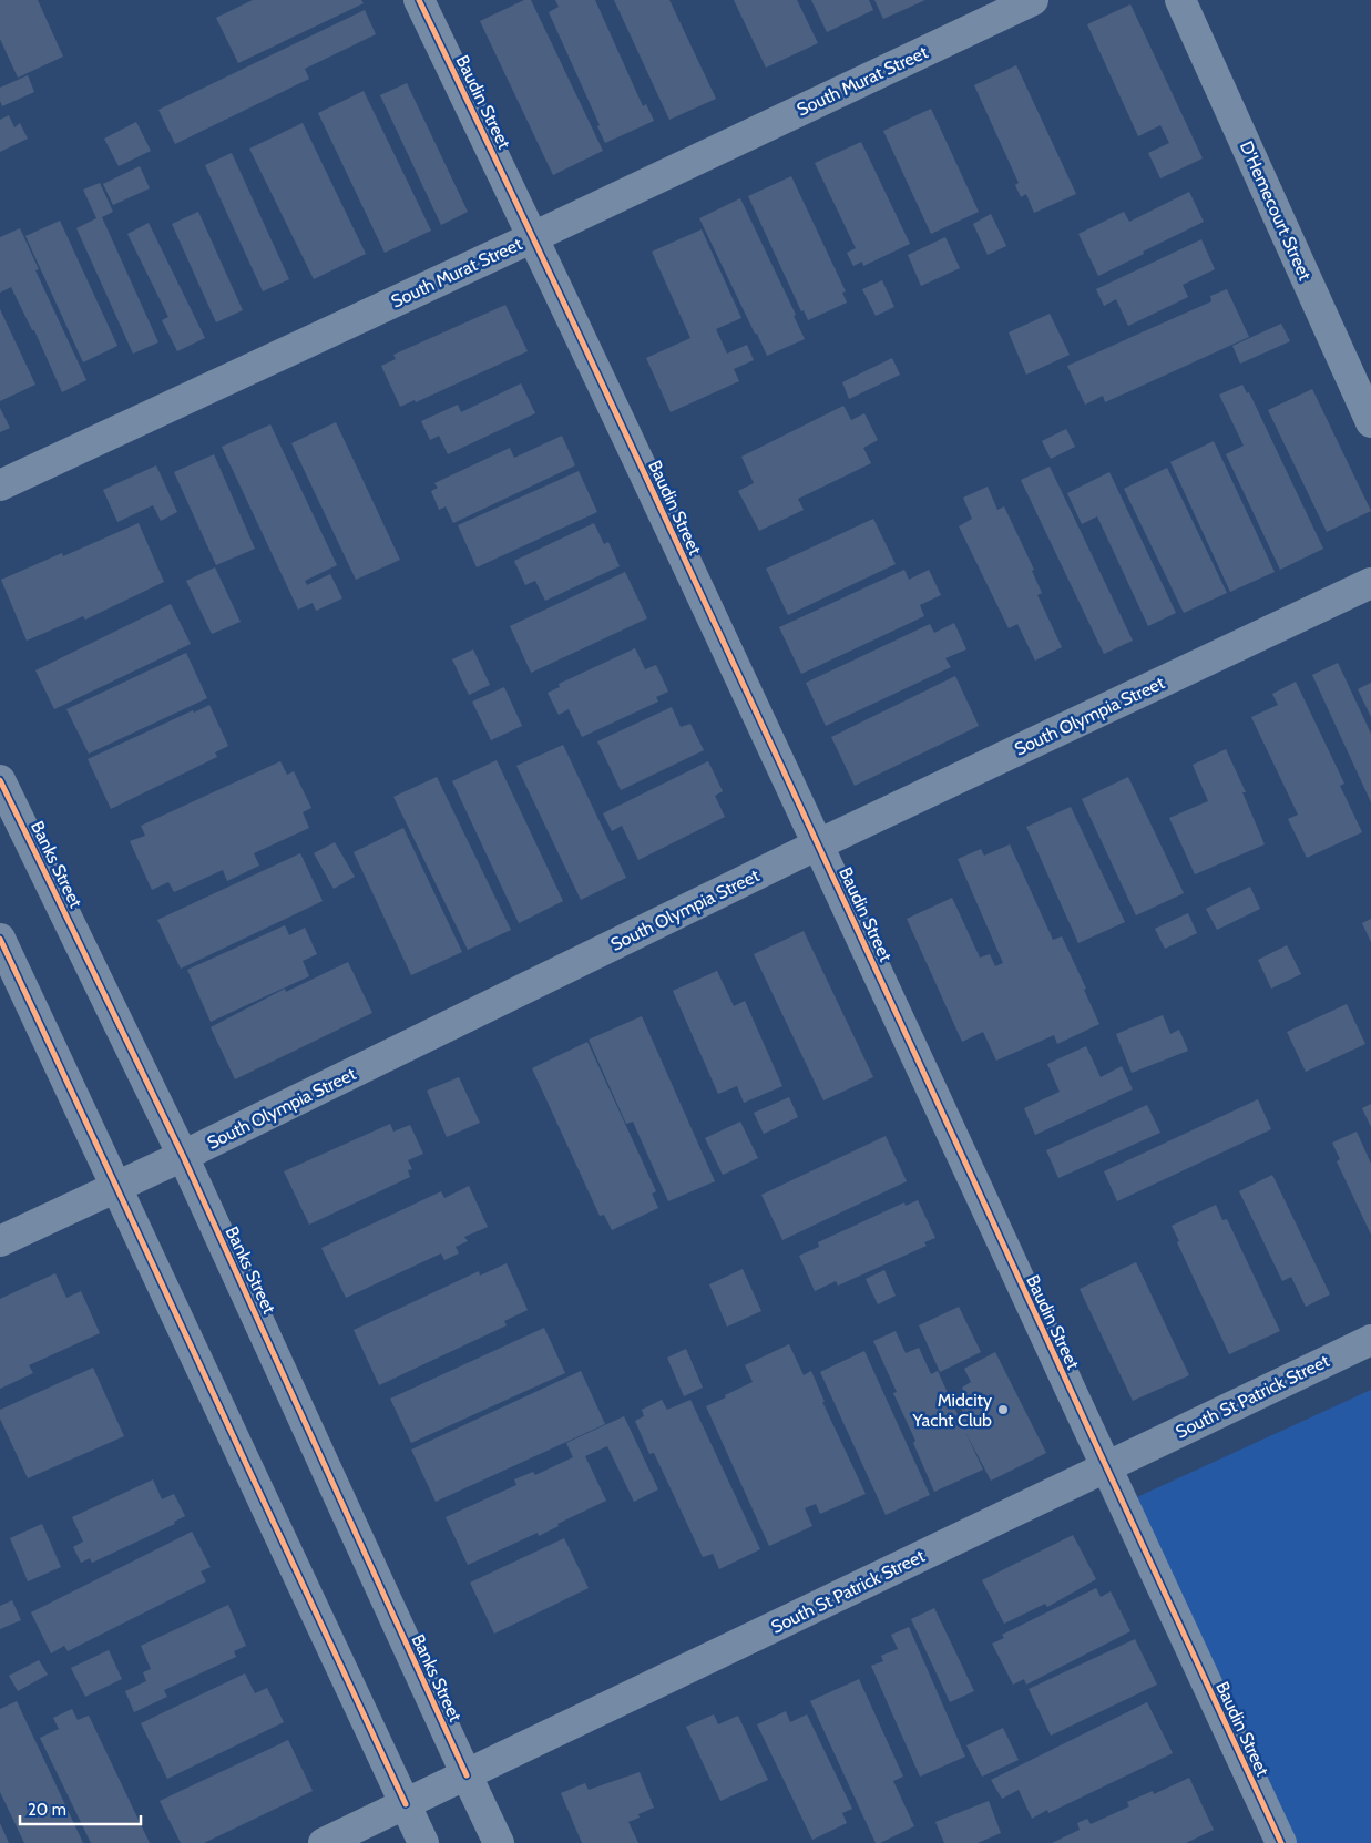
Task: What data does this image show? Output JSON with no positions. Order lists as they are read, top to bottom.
{
  "streets": {
    "street": [
      "South Murat Street",
      "Baudin Street",
      "D'Hemecourt Street",
      "South Olympia Street",
      "Banks Street",
      "South St Patrick Street"
    ]
  },
  "crossings": [
    ["South Murat Street", "Baudin Street"],
    ["Baudin Street", "South Olympia Street"],
    ["Baudin Street", "South St Patrick Street"],
    ["South Olympia Street", "Banks Street"],
    ["Banks Street", "South St Patrick Street"]
  ],
  "places": ["Midcity Yacht Club"],
  "scale_bar": "20 m"
}
